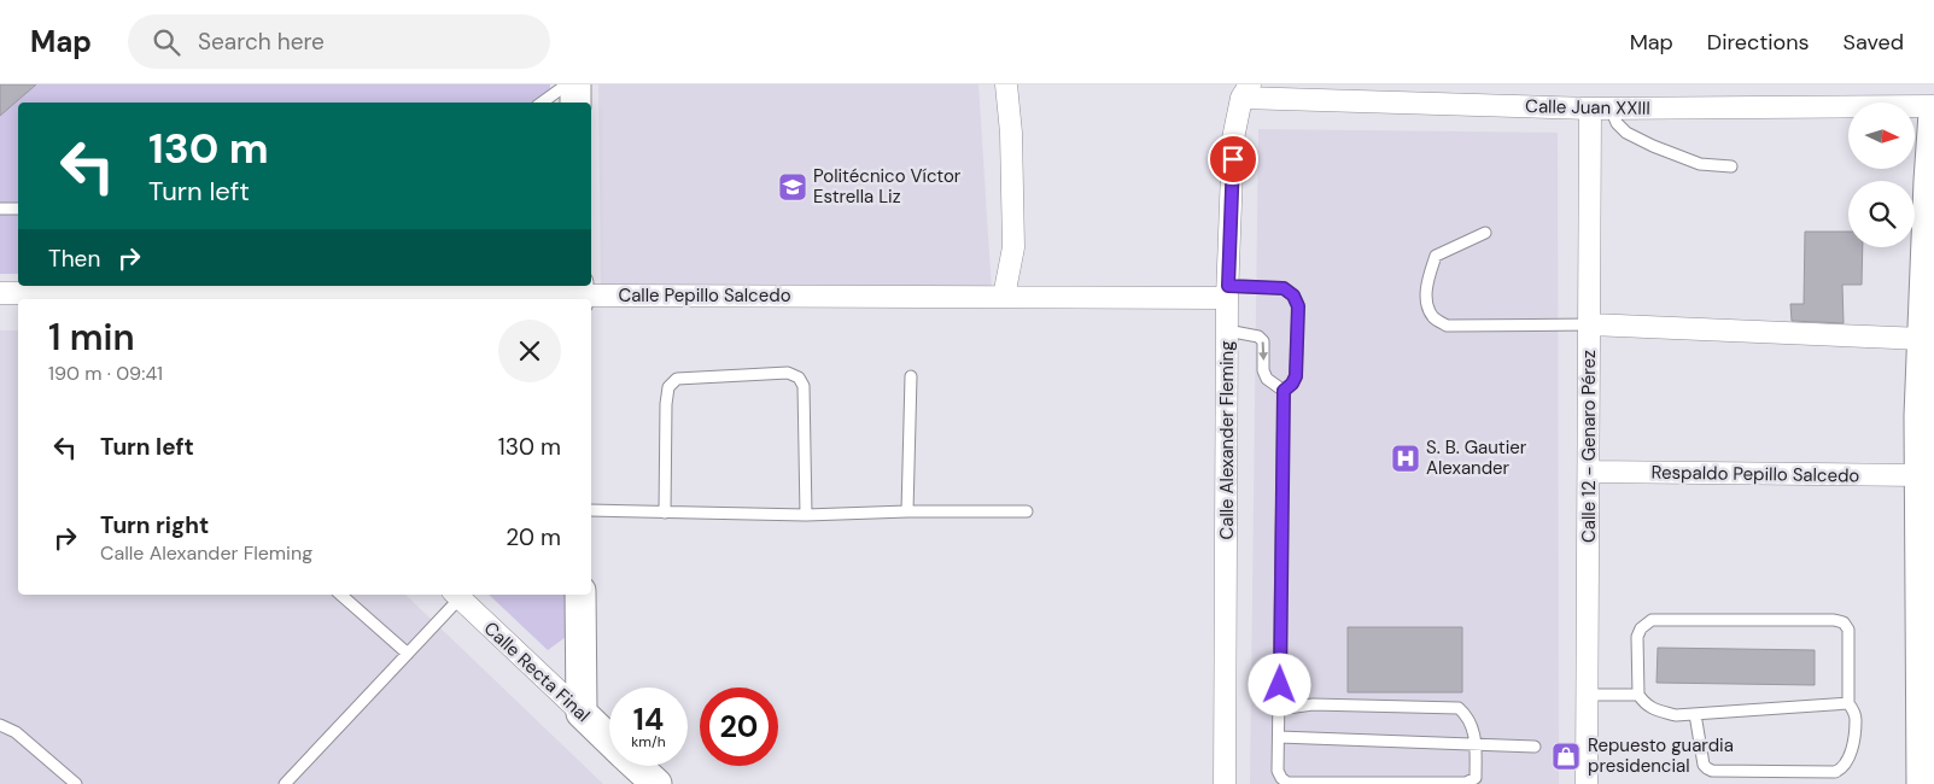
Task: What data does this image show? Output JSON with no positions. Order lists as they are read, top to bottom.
{
  "streets": {
    "main road": ["Calle Recta Final"],
    "street": [
      "Calle Juan XXIII",
      "Calle Pepillo Salcedo",
      "Calle Alexander Fleming",
      "Calle 12 - Genaro Pérez",
      "Respaldo Pepillo Salcedo"
    ]
  },
  "crossings": [
    ["Calle Juan XXIII", "Calle Alexander Fleming"],
    ["Calle Juan XXIII", "Calle 12 - Genaro Pérez"],
    ["Calle Pepillo Salcedo", "Calle Alexander Fleming"],
    ["Calle 12 - Genaro Pérez", "Respaldo Pepillo Salcedo"]
  ],
  "places": {
    "school or university": ["Politécnico Víctor Estrella Liz"],
    "hospital": ["S. B. Gautier Alexander"],
    "shop": ["Repuesto guardia presidencial"]
  },
  "north": "right",
  "page": {
    "header": "Map",
    "search": "Search here",
    "nav": ["Map", "Directions", "Saved"],
    "turn": ["130 m", "Turn left"],
    "then": "Then",
    "heading": ["1 min", "190 m · 09:41"],
    "list": [
      {
        "name": "Turn left",
        "value": "130 m"
      },
      {
        "name": "Turn right",
        "note": "Calle Alexander Fleming",
        "value": "20 m"
      }
    ],
    "speed": "14 km/h",
    "limit": "20"
  }
}
